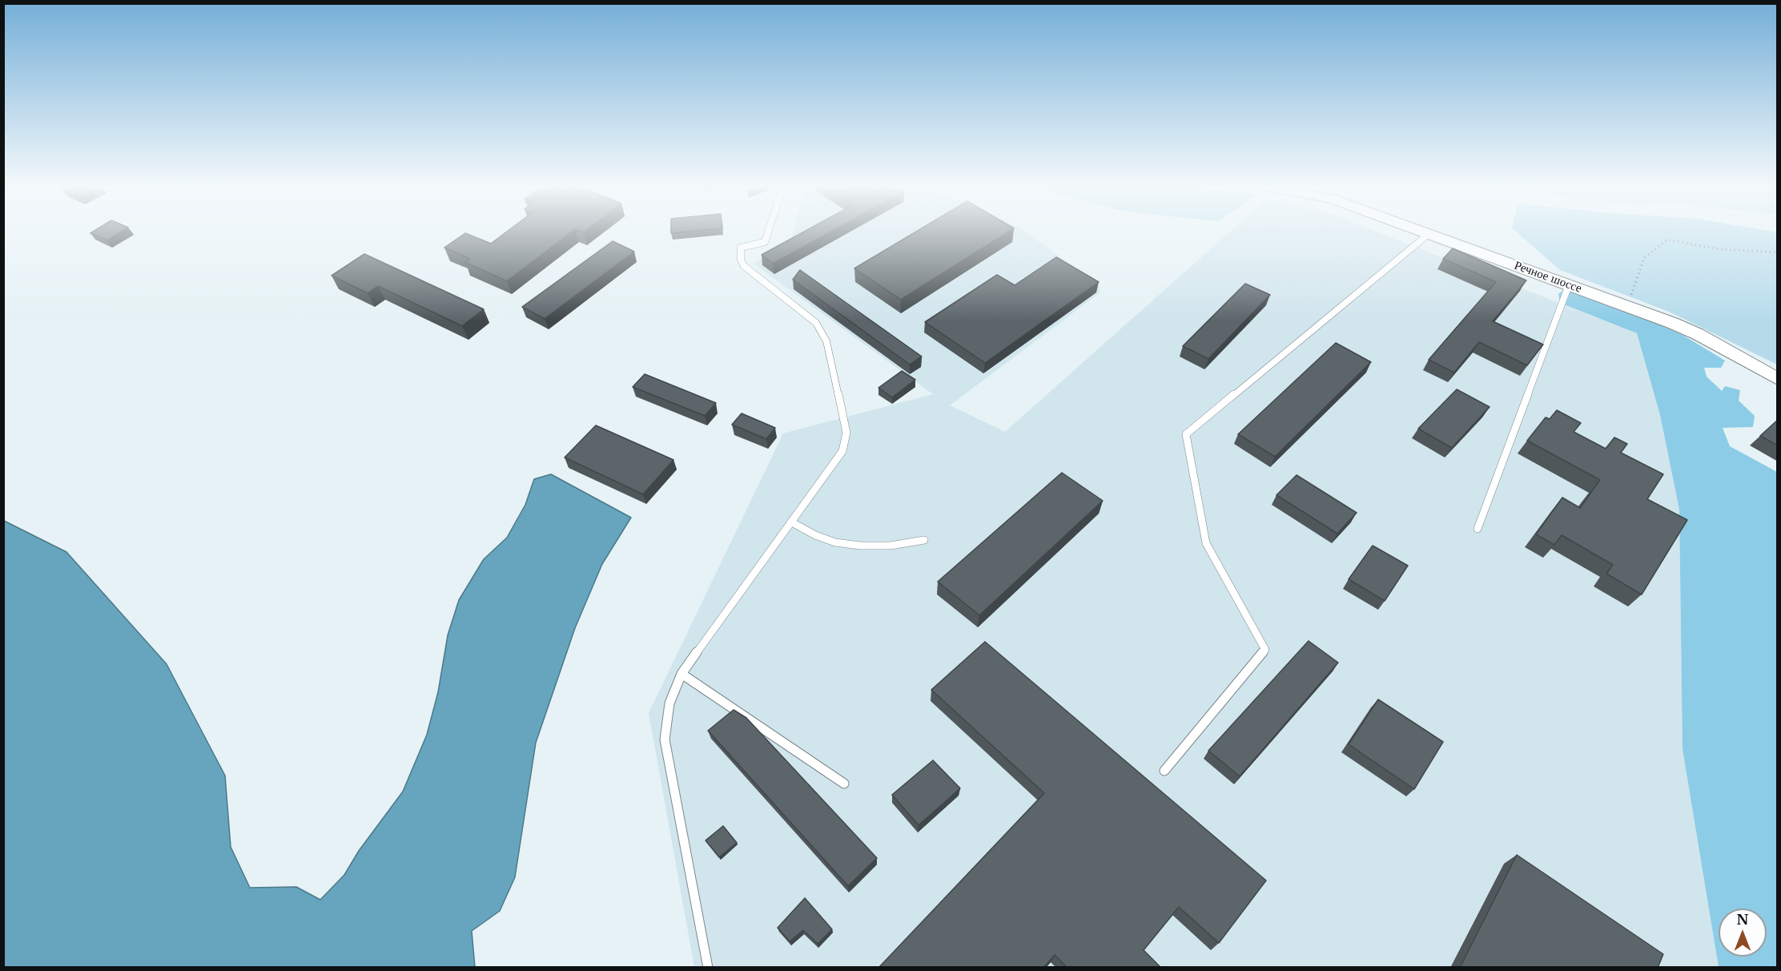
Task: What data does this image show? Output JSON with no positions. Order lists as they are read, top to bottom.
{
  "streets": {
    "street": ["Речное шоссе"]
  },
  "north": "top"
}
